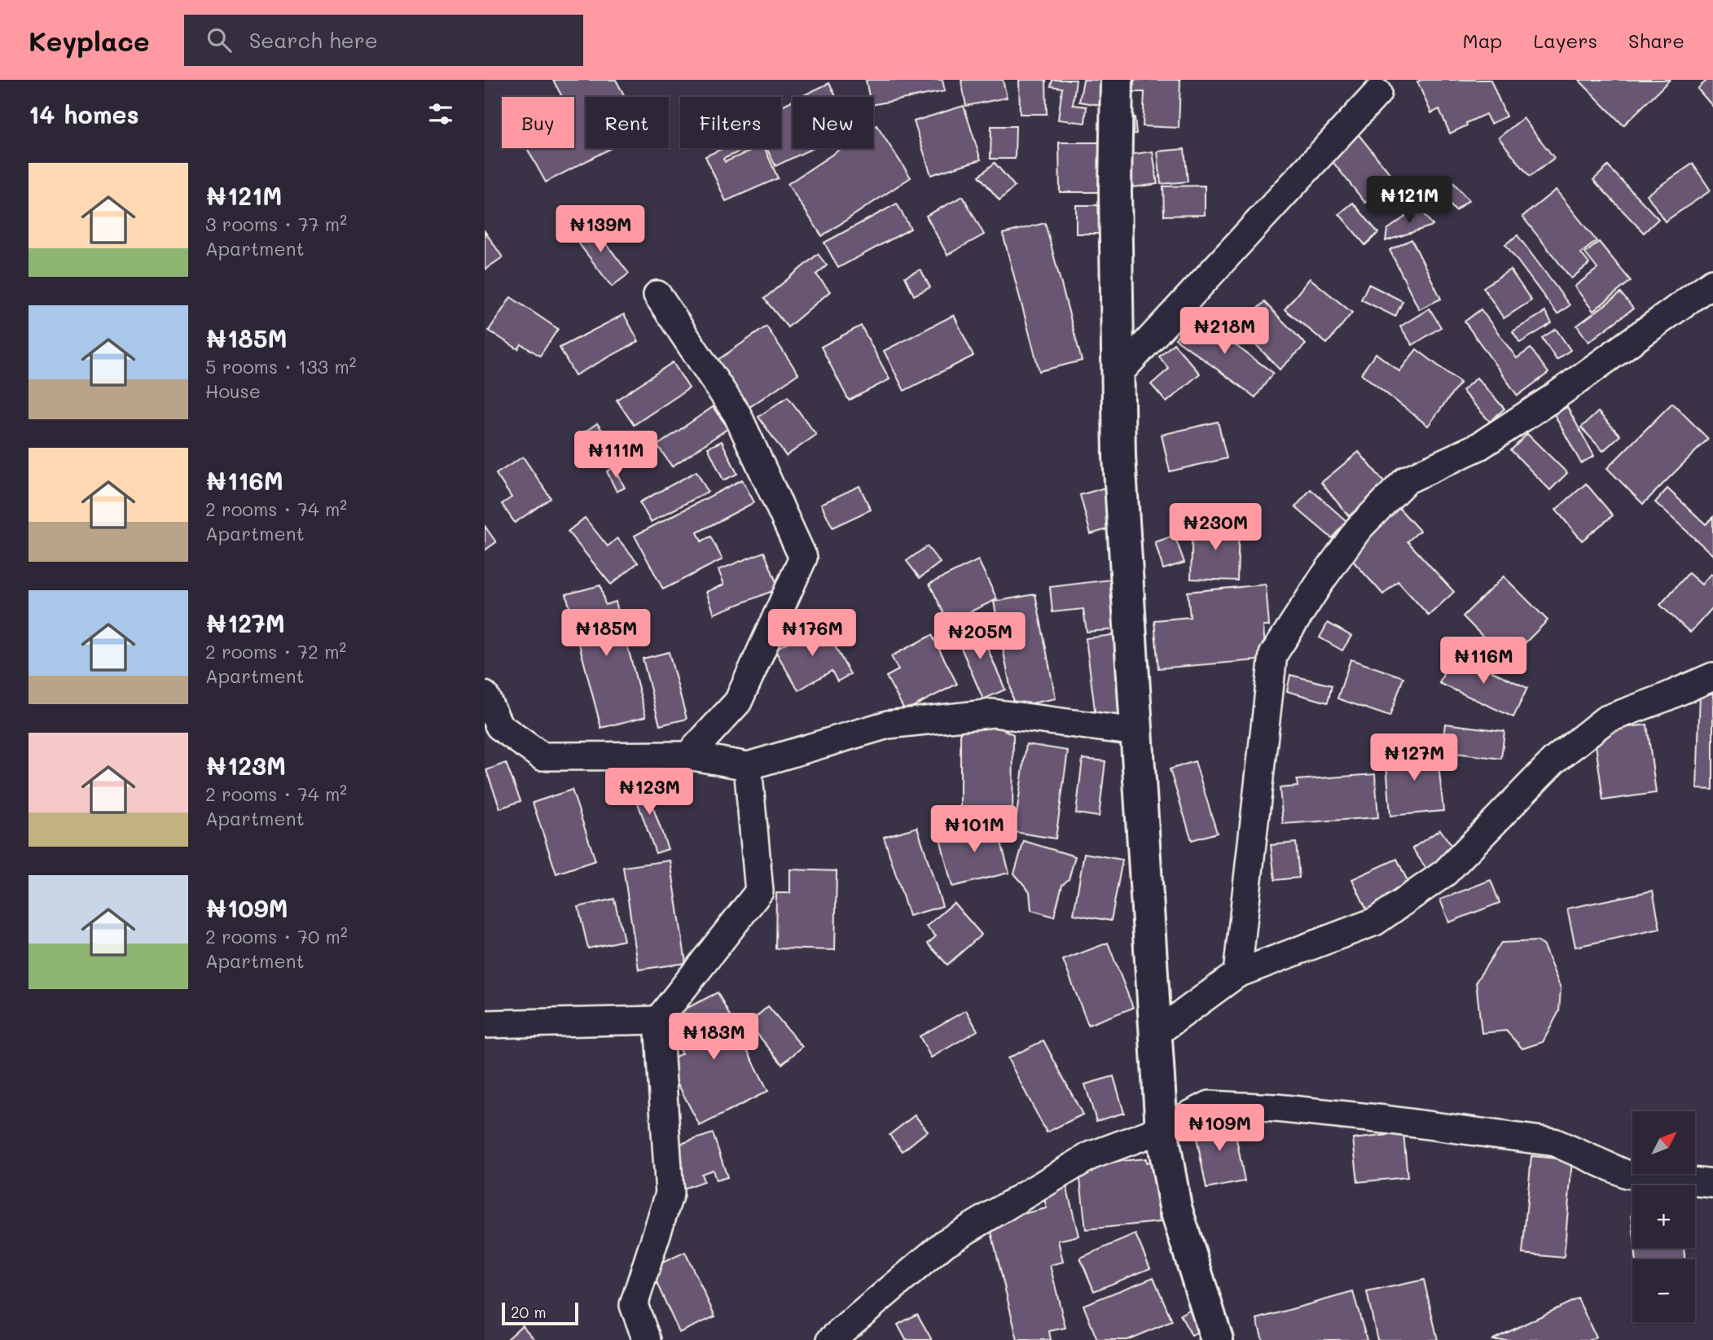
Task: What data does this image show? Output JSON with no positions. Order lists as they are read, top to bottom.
{
  "scale_bar": "20 m",
  "north": "top right",
  "page": {
    "header": "Keyplace",
    "search": "Search here",
    "nav": ["Map", "Layers", "Share"],
    "heading": "14 homes",
    "chip": [
      "Buy",
      "Rent",
      "Filters",
      "New"
    ],
    "list": [
      {
        "name": "₦121M",
        "note": "3 rooms · 77 m² · Apartment"
      },
      {
        "name": "₦185M",
        "note": "5 rooms · 133 m² · House"
      },
      {
        "name": "₦116M",
        "note": "2 rooms · 74 m² · Apartment"
      },
      {
        "name": "₦127M",
        "note": "2 rooms · 72 m² · Apartment"
      },
      {
        "name": "₦123M",
        "note": "2 rooms · 74 m² · Apartment"
      },
      {
        "name": "₦109M",
        "note": "2 rooms · 70 m² · Apartment"
      }
    ],
    "price": [
      "₦121M",
      "₦139M",
      "₦218M",
      "₦111M",
      "₦230M",
      "₦185M",
      "₦176M",
      "₦205M",
      "₦116M",
      "₦127M",
      "₦123M",
      "₦101M",
      "₦183M",
      "₦109M"
    ],
    "map_buttons": ["+", "−"],
    "scale": "20 m"
  }
}
